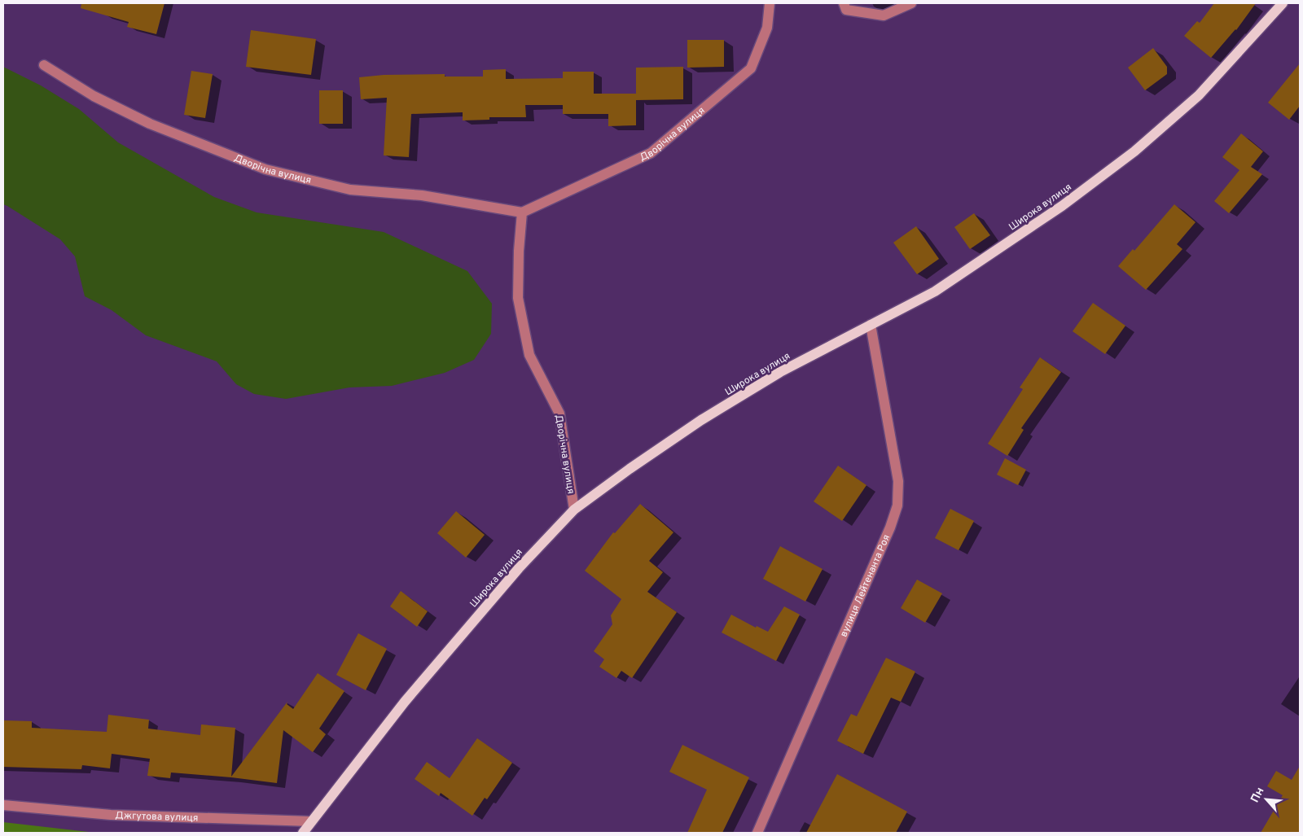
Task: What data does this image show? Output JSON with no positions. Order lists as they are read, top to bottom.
{
  "streets": {
    "main road": ["Широка вулиця"],
    "street": ["Дворічна вулиця", "вулиця Лейтенанта Роя", "Джгутова вулиця"]
  },
  "crossings": [
    ["Дворічна вулиця", "Широка вулиця"],
    ["Широка вулиця", "вулиця Лейтенанта Роя"],
    ["Широка вулиця", "Джгутова вулиця"]
  ],
  "north": "top left"
}
